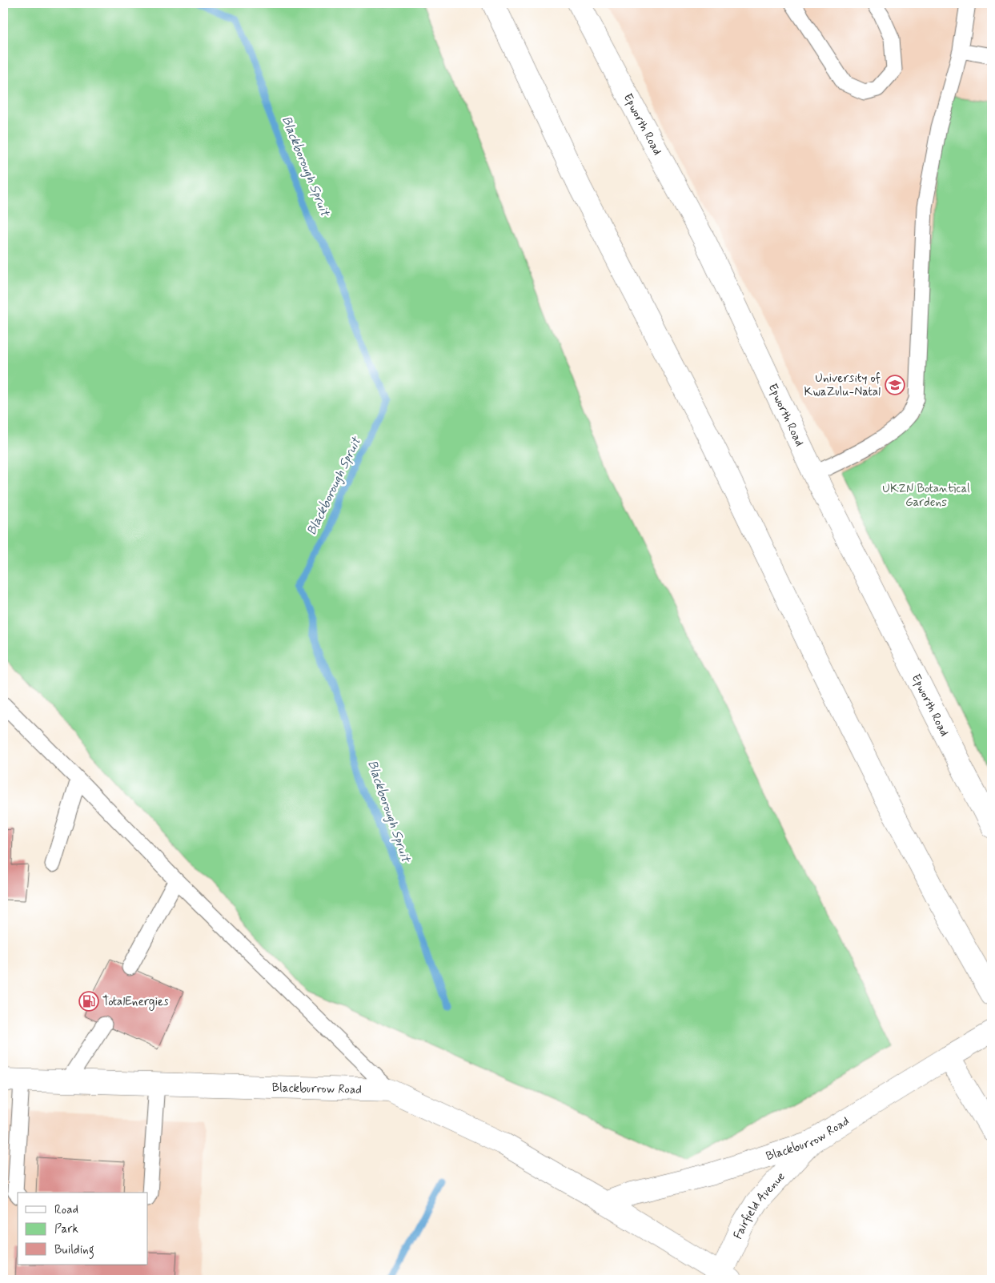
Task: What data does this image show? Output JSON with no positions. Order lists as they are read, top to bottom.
{
  "streets": {
    "main road": ["Epworth Road", "Blackburrow Road", "Fairfield Avenue"]
  },
  "crossings": [
    ["Blackburrow Road", "Fairfield Avenue"]
  ],
  "water": ["Blackborough Spruit"],
  "parks": ["UKZN Botantical Gardens"],
  "places": {
    "school or university": ["University of KwaZulu-Natal"],
    "fuel station": ["TotalEnergies"]
  },
  "legend": ["Road", "Park", "Building"]
}
